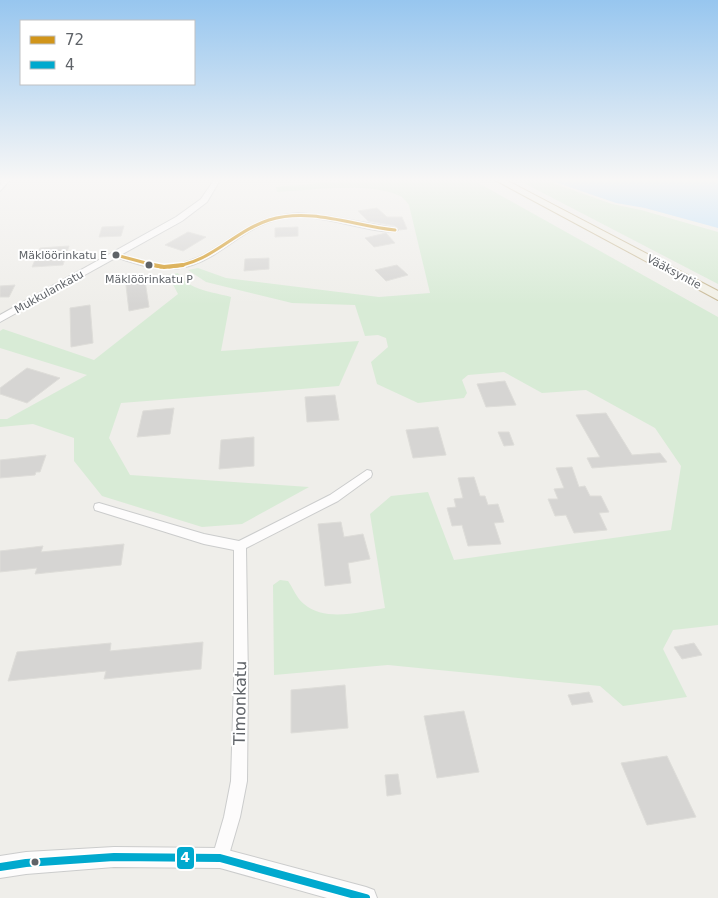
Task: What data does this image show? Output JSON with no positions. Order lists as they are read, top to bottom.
{
  "streets": {
    "highway": ["Vääksyntie"],
    "street": ["Mukkulankatu", "Timonkatu"]
  },
  "places": ["Mäklöörinkatu E", "Mäklöörinkatu P"],
  "lines": ["transit line 72", "transit line 4"],
  "legend": ["72", "4"]
}
